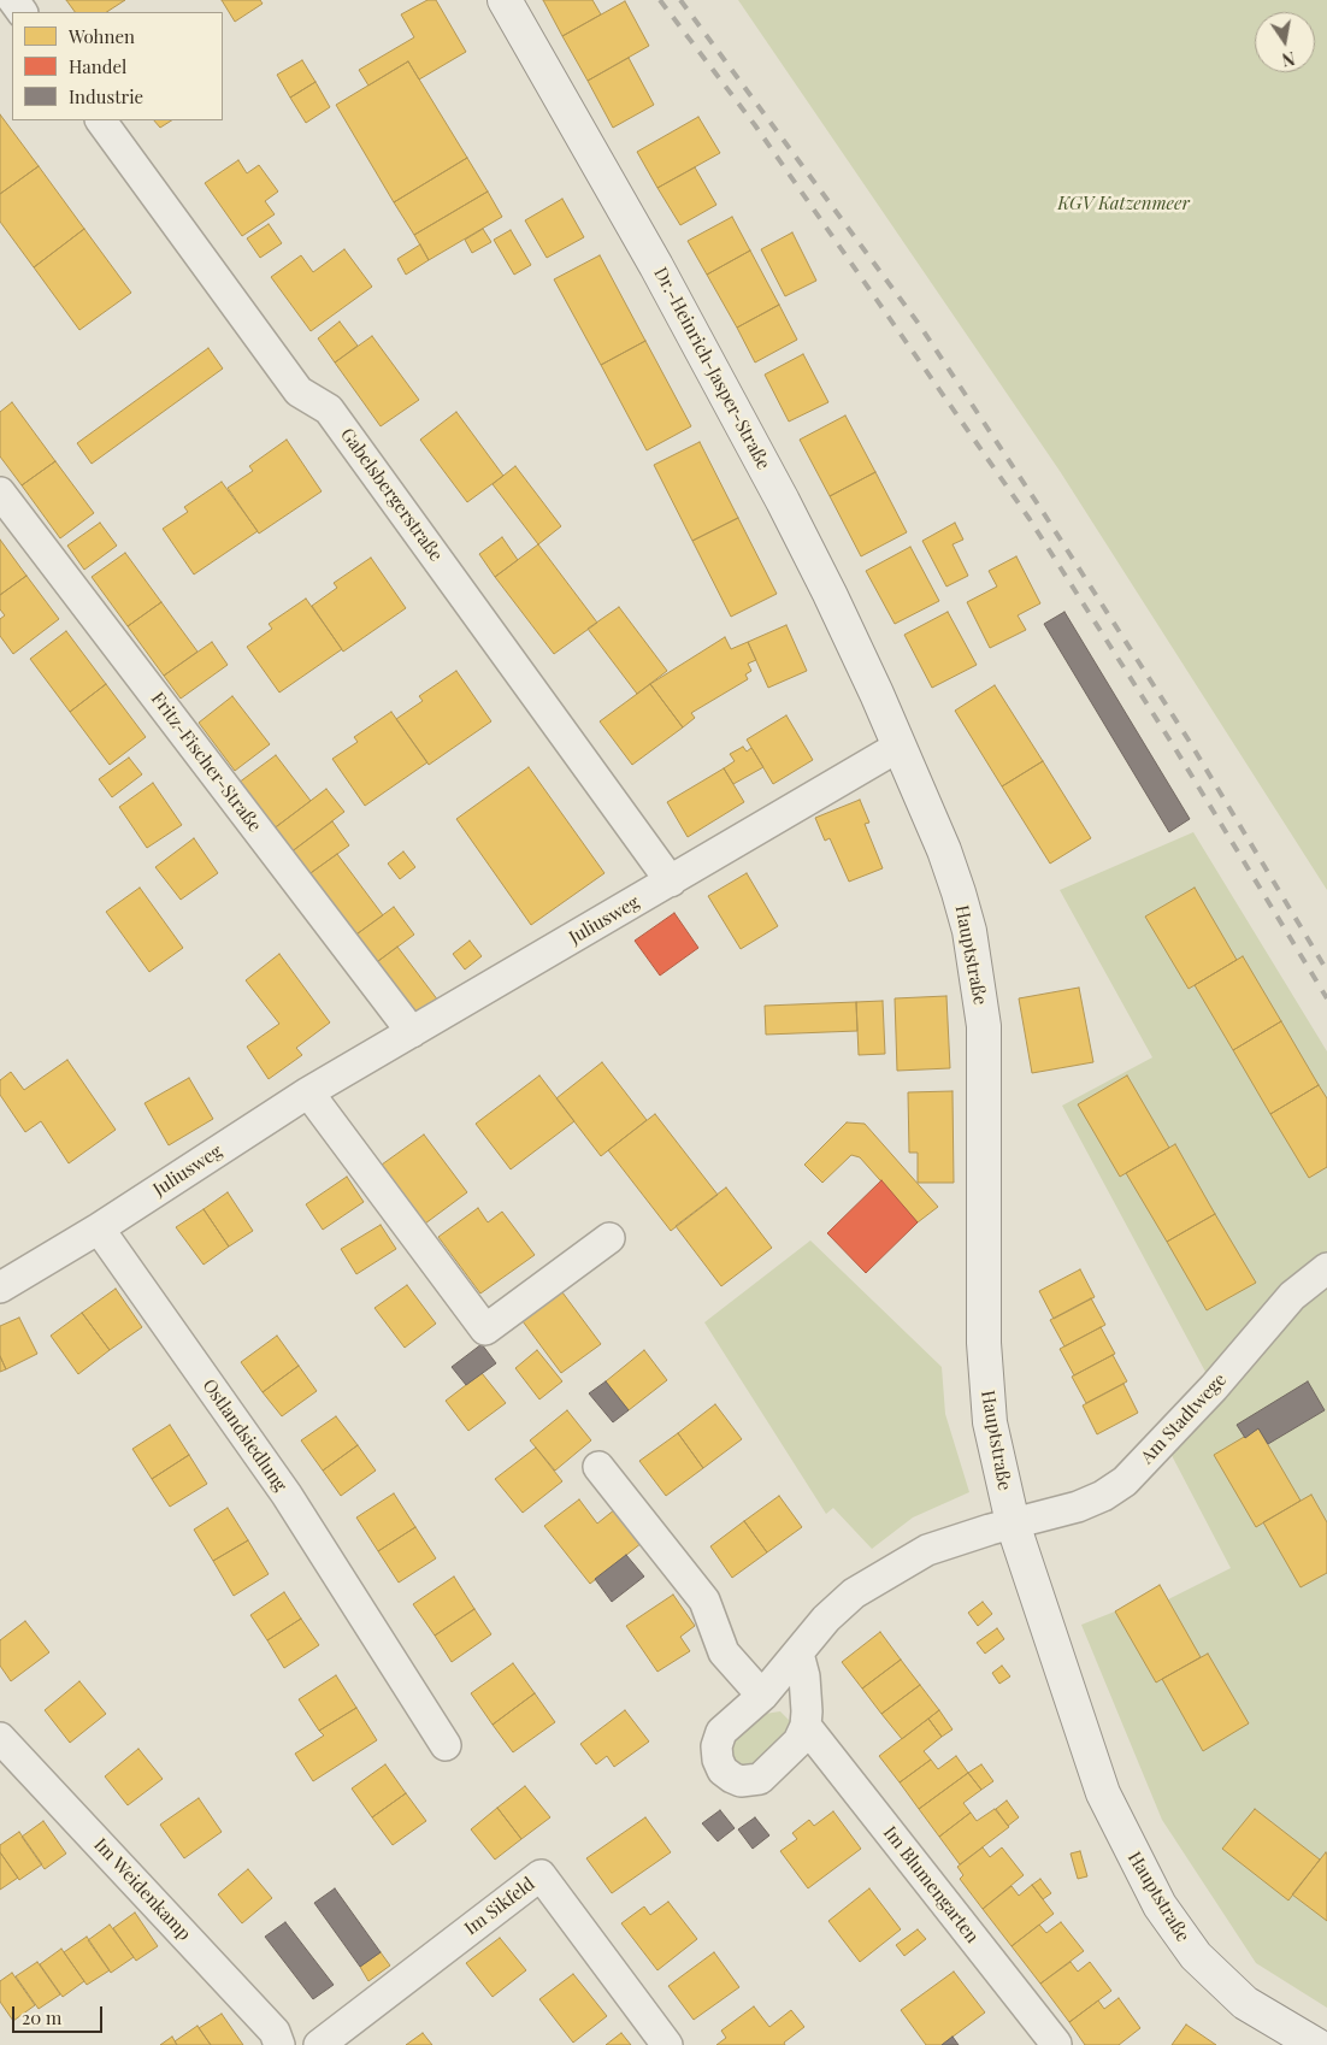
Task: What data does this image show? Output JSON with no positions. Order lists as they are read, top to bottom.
{
  "streets": {
    "street": [
      "Dr.-Heinrich-Jasper-Straße",
      "Gabelsbergerstraße",
      "Fritz-Fischer-Straße",
      "Juliusweg",
      "Hauptstraße",
      "Am Stadtwege",
      "Ostlandsiedlung",
      "Im Blumengarten",
      "Im Weidenkamp",
      "Im Sikfeld"
    ]
  },
  "crossings": [
    ["Dr.-Heinrich-Jasper-Straße", "Juliusweg"],
    ["Dr.-Heinrich-Jasper-Straße", "Hauptstraße"],
    ["Gabelsbergerstraße", "Juliusweg"],
    ["Fritz-Fischer-Straße", "Juliusweg"],
    ["Juliusweg", "Hauptstraße"],
    ["Juliusweg", "Ostlandsiedlung"],
    ["Hauptstraße", "Am Stadtwege"]
  ],
  "parks": ["KGV Katzenmeer"],
  "legend": ["Wohnen", "Handel", "Industrie"],
  "scale_bar": "20 m",
  "north": "bottom"
}
